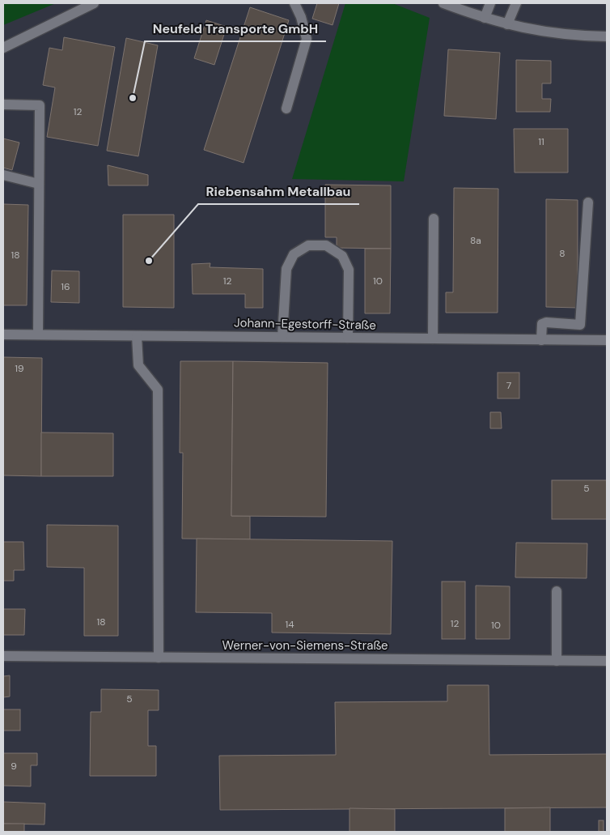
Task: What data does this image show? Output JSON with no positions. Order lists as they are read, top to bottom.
{
  "streets": {
    "street": ["Johann-Egestorff-Straße", "Werner-von-Siemens-Straße"]
  },
  "places": ["Neufeld Transporte GmbH", "Riebensahm Metallbau"],
  "house_numbers": [
    "12",
    "11",
    "8a",
    "8",
    "18",
    "12",
    "10",
    "16",
    "19",
    "7",
    "5",
    "18",
    "12",
    "14",
    "10",
    "5",
    "9"
  ]
}
